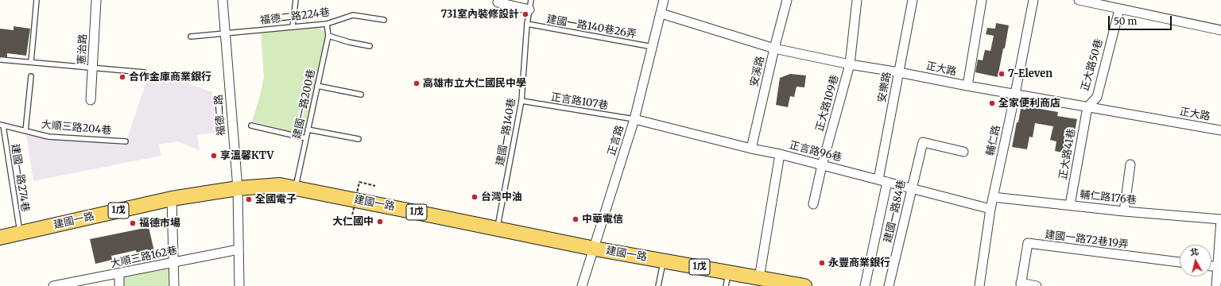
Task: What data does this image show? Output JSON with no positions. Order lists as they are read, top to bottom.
{
  "streets": {
    "main road": ["建國一路", "1戊"],
    "street": [
      "憲治路",
      "正大路50巷",
      "正大路",
      "安溪路",
      "安樂路",
      "正大路109巷",
      "福德二路",
      "正言路",
      "輔仁路",
      "正言路96巷",
      "正大路41巷",
      "輔仁路176巷",
      "建國一路84巷",
      "建國一路72巷19弄",
      "大順三路162巷"
    ],
    "lane": [
      "福德二路224巷",
      "建國一路140巷26弄",
      "正言路107巷",
      "建國一路200巷",
      "大順三路204巷",
      "建國一路140巷",
      "建國一路274巷"
    ]
  },
  "crossings": [
    ["福德二路224巷", "建國一路200巷"],
    ["福德二路224巷", "福德二路"],
    ["建國一路140巷26弄", "建國一路140巷"],
    ["建國一路140巷26弄", "正言路"],
    ["正大路50巷", "正大路"],
    ["正大路50巷", "正大路41巷"],
    ["正大路", "安溪路"],
    ["正大路", "安樂路"],
    ["正大路", "正大路109巷"],
    ["正大路", "正言路"],
    ["正大路", "輔仁路"],
    ["正大路", "正大路41巷"],
    ["安溪路", "正言路96巷"],
    ["安樂路", "正言路96巷"],
    ["正言路107巷", "建國一路140巷"],
    ["正言路107巷", "正言路"],
    ["正言路107巷", "正言路96巷"],
    ["正大路109巷", "正言路96巷"],
    ["建國一路200巷", "建國一路"],
    ["福德二路", "建國一路"],
    ["福德二路", "大順三路162巷"],
    ["大順三路204巷", "建國一路274巷"],
    ["建國一路140巷", "建國一路"],
    ["正言路", "正言路96巷"],
    ["正言路", "建國一路"],
    ["輔仁路", "正言路96巷"],
    ["輔仁路", "輔仁路176巷"],
    ["正言路96巷", "建國一路84巷"],
    ["正大路41巷", "輔仁路176巷"],
    ["建國一路274巷", "建國一路"]
  ],
  "places": [
    "731室內裝修設計",
    "7-Eleven",
    "合作金庫商業銀行",
    "高雄市立大仁國民中學",
    "全家便利商店",
    "享溫馨KTV",
    "台灣中油",
    "全國電子",
    "中華電信",
    "大仁國中",
    "福德市場",
    "永豐商業銀行"
  ],
  "scale_bar": "50 m",
  "north": "top"
}
